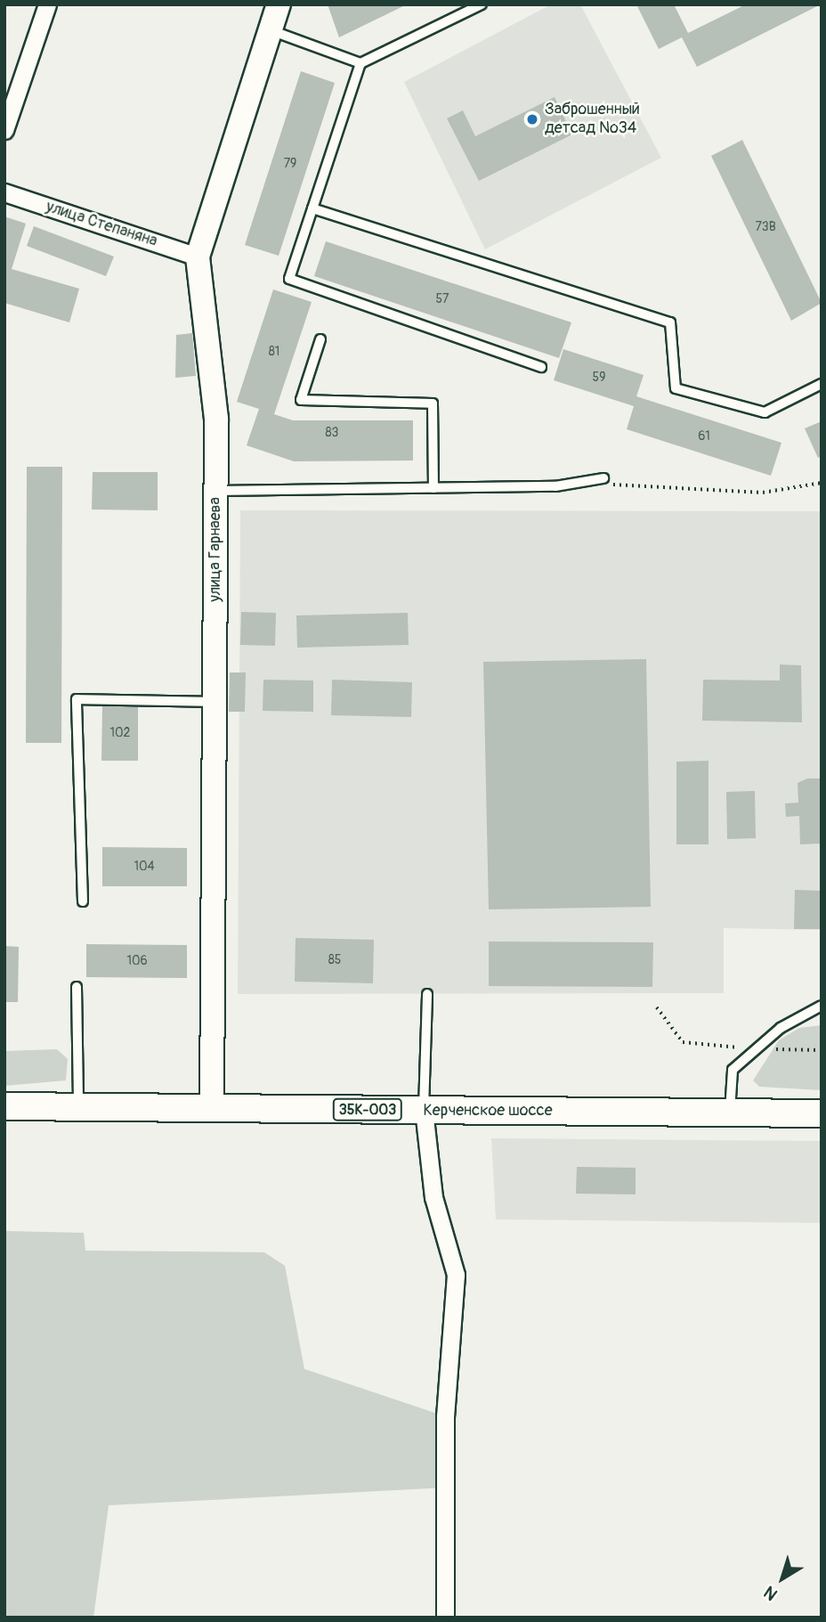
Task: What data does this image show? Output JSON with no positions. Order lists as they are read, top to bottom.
{
  "streets": {
    "main road": ["35К-003", "Керченское шоссе"],
    "street": ["улица Степаняна", "улица Гарнаева"]
  },
  "crossings": [
    ["улица Степаняна", "улица Гарнаева"],
    ["улица Гарнаева", "Керченское шоссе"]
  ],
  "places": ["Заброшенный детсад №34"],
  "house_numbers": [
    "79",
    "73В",
    "57",
    "81",
    "59",
    "83",
    "61",
    "102",
    "104",
    "85",
    "106"
  ],
  "north": "bottom left"
}
